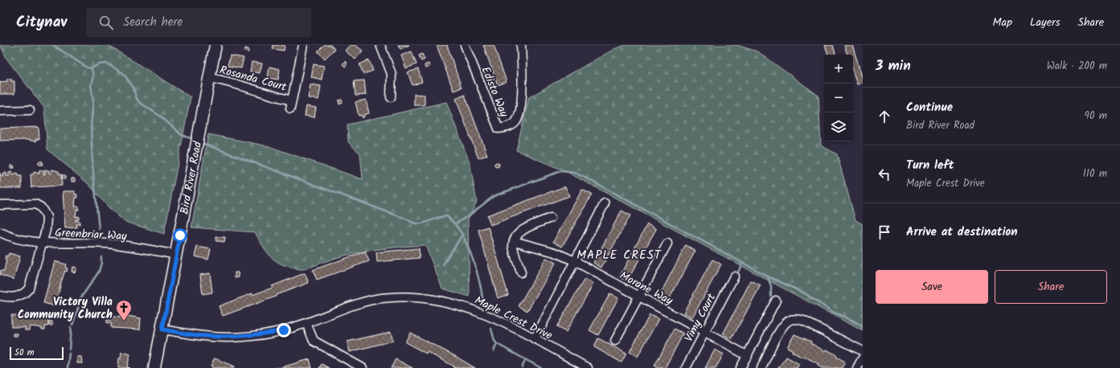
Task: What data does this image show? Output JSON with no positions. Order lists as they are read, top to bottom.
{
  "streets": {
    "street": [
      "Rosanda Court",
      "Edisto Way",
      "Bird River Road",
      "Greenbriar Way",
      "Morane Way",
      "Maple Crest Drive",
      "Vimy Court"
    ]
  },
  "crossings": [
    ["Rosanda Court", "Bird River Road"],
    ["Bird River Road", "Greenbriar Way"],
    ["Bird River Road", "Maple Crest Drive"],
    ["Morane Way", "Vimy Court"]
  ],
  "districts": ["MAPLE CREST"],
  "places": {
    "church": ["Victory Villa Community Church"]
  },
  "scale_bar": "50 m",
  "page": {
    "header": "Citynav",
    "search": "Search here",
    "nav": ["Map", "Layers", "Share"],
    "heading": ["3 min", "Walk · 200 m"],
    "map_buttons": ["+", "−"],
    "list": [
      ["Continue", "Bird River Road", "90 m"],
      ["Turn left", "Maple Crest Drive", "110 m"],
      "Arrive at destination"
    ],
    "buttons": ["Save", "Share"],
    "scale": "50 m"
  }
}
